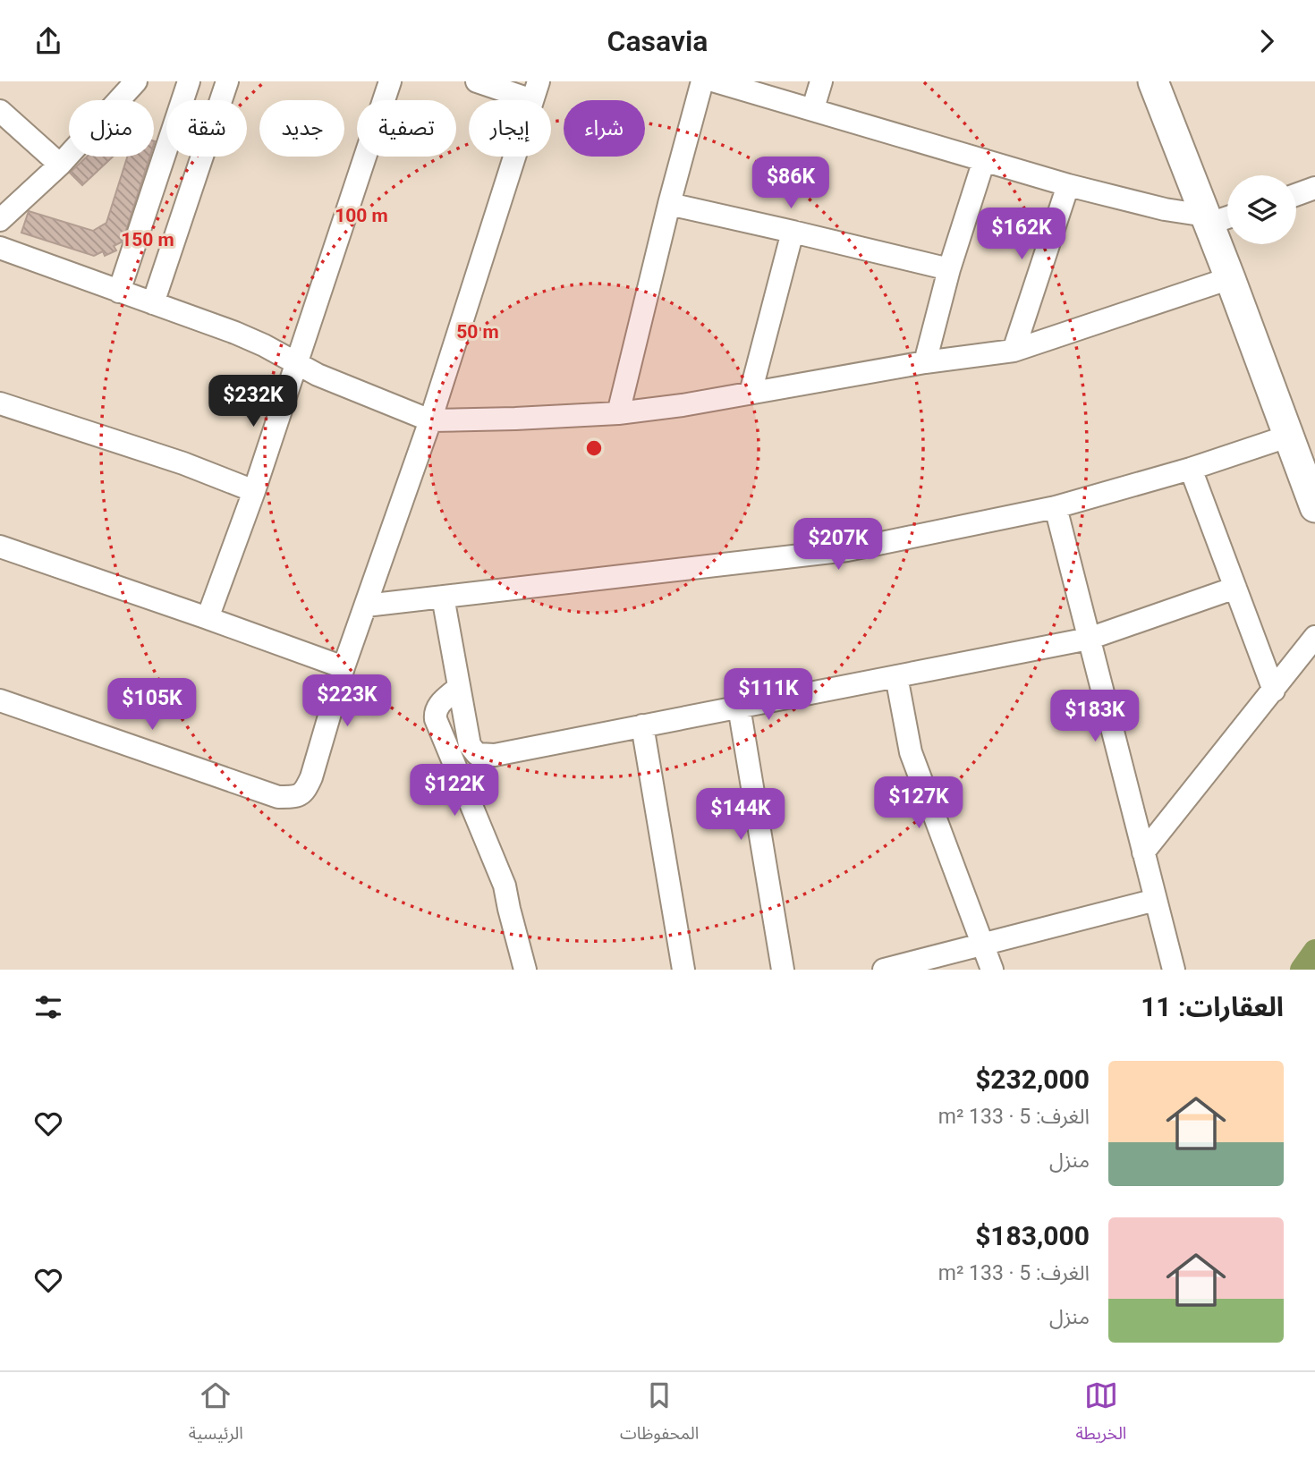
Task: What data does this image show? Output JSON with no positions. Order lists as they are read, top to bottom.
{
  "page": {
    "header": "Casavia",
    "chip": [
      "شراء",
      "إيجار",
      "تصفية",
      "جديد",
      "شقة",
      "منزل"
    ],
    "price": [
      "$86K",
      "$162K",
      "$232K",
      "$207K",
      "$111K",
      "$223K",
      "$105K",
      "$183K",
      "$122K",
      "$127K",
      "$144K"
    ],
    "heading": "العقارات: 11",
    "list": [
      {
        "name": "$232,000",
        "note": "الغرف: 5 · 133 m² · منزل"
      },
      {
        "name": "$183,000",
        "note": "الغرف: 5 · 133 m² · منزل"
      }
    ],
    "tabs": ["الخريطة", "المحفوظات", "الرئيسية"]
  },
  "rings": ["100 m", "150 m", "50 m"]
}
